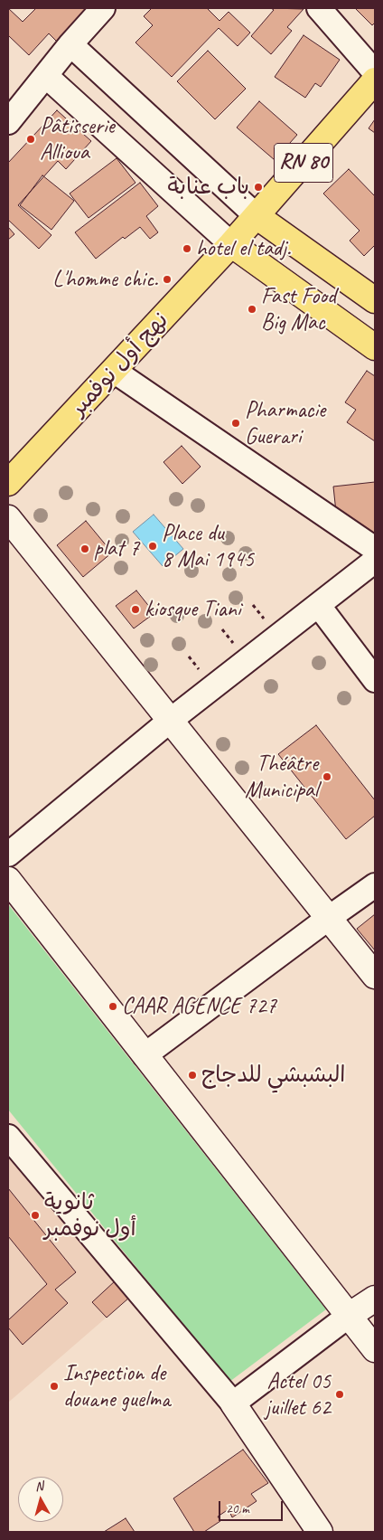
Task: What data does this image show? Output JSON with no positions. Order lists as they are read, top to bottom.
{
  "streets": {
    "main road": ["RN 80", "نهج أول نوفمبر"]
  },
  "crossings": [
    ["RN 80", "نهج أول نوفمبر"]
  ],
  "places": [
    "Pâtisserie Allioua",
    "باب عنابة",
    "hotel el tadj.",
    "L'homme chic.",
    "Fast Food Big Mac",
    "Pharmacie Guerari",
    "Place du 8 Mai 1945",
    "plat 7",
    "kiosque Tiani",
    "Théâtre Municipal",
    "CAAR AGENCE 727",
    "البشبشي للدجاج",
    "ثانوية أول نوفمبر",
    "Inspection de douane guelma",
    "Actel 05 juillet 62"
  ],
  "scale_bar": "20 m",
  "north": "top"
}
